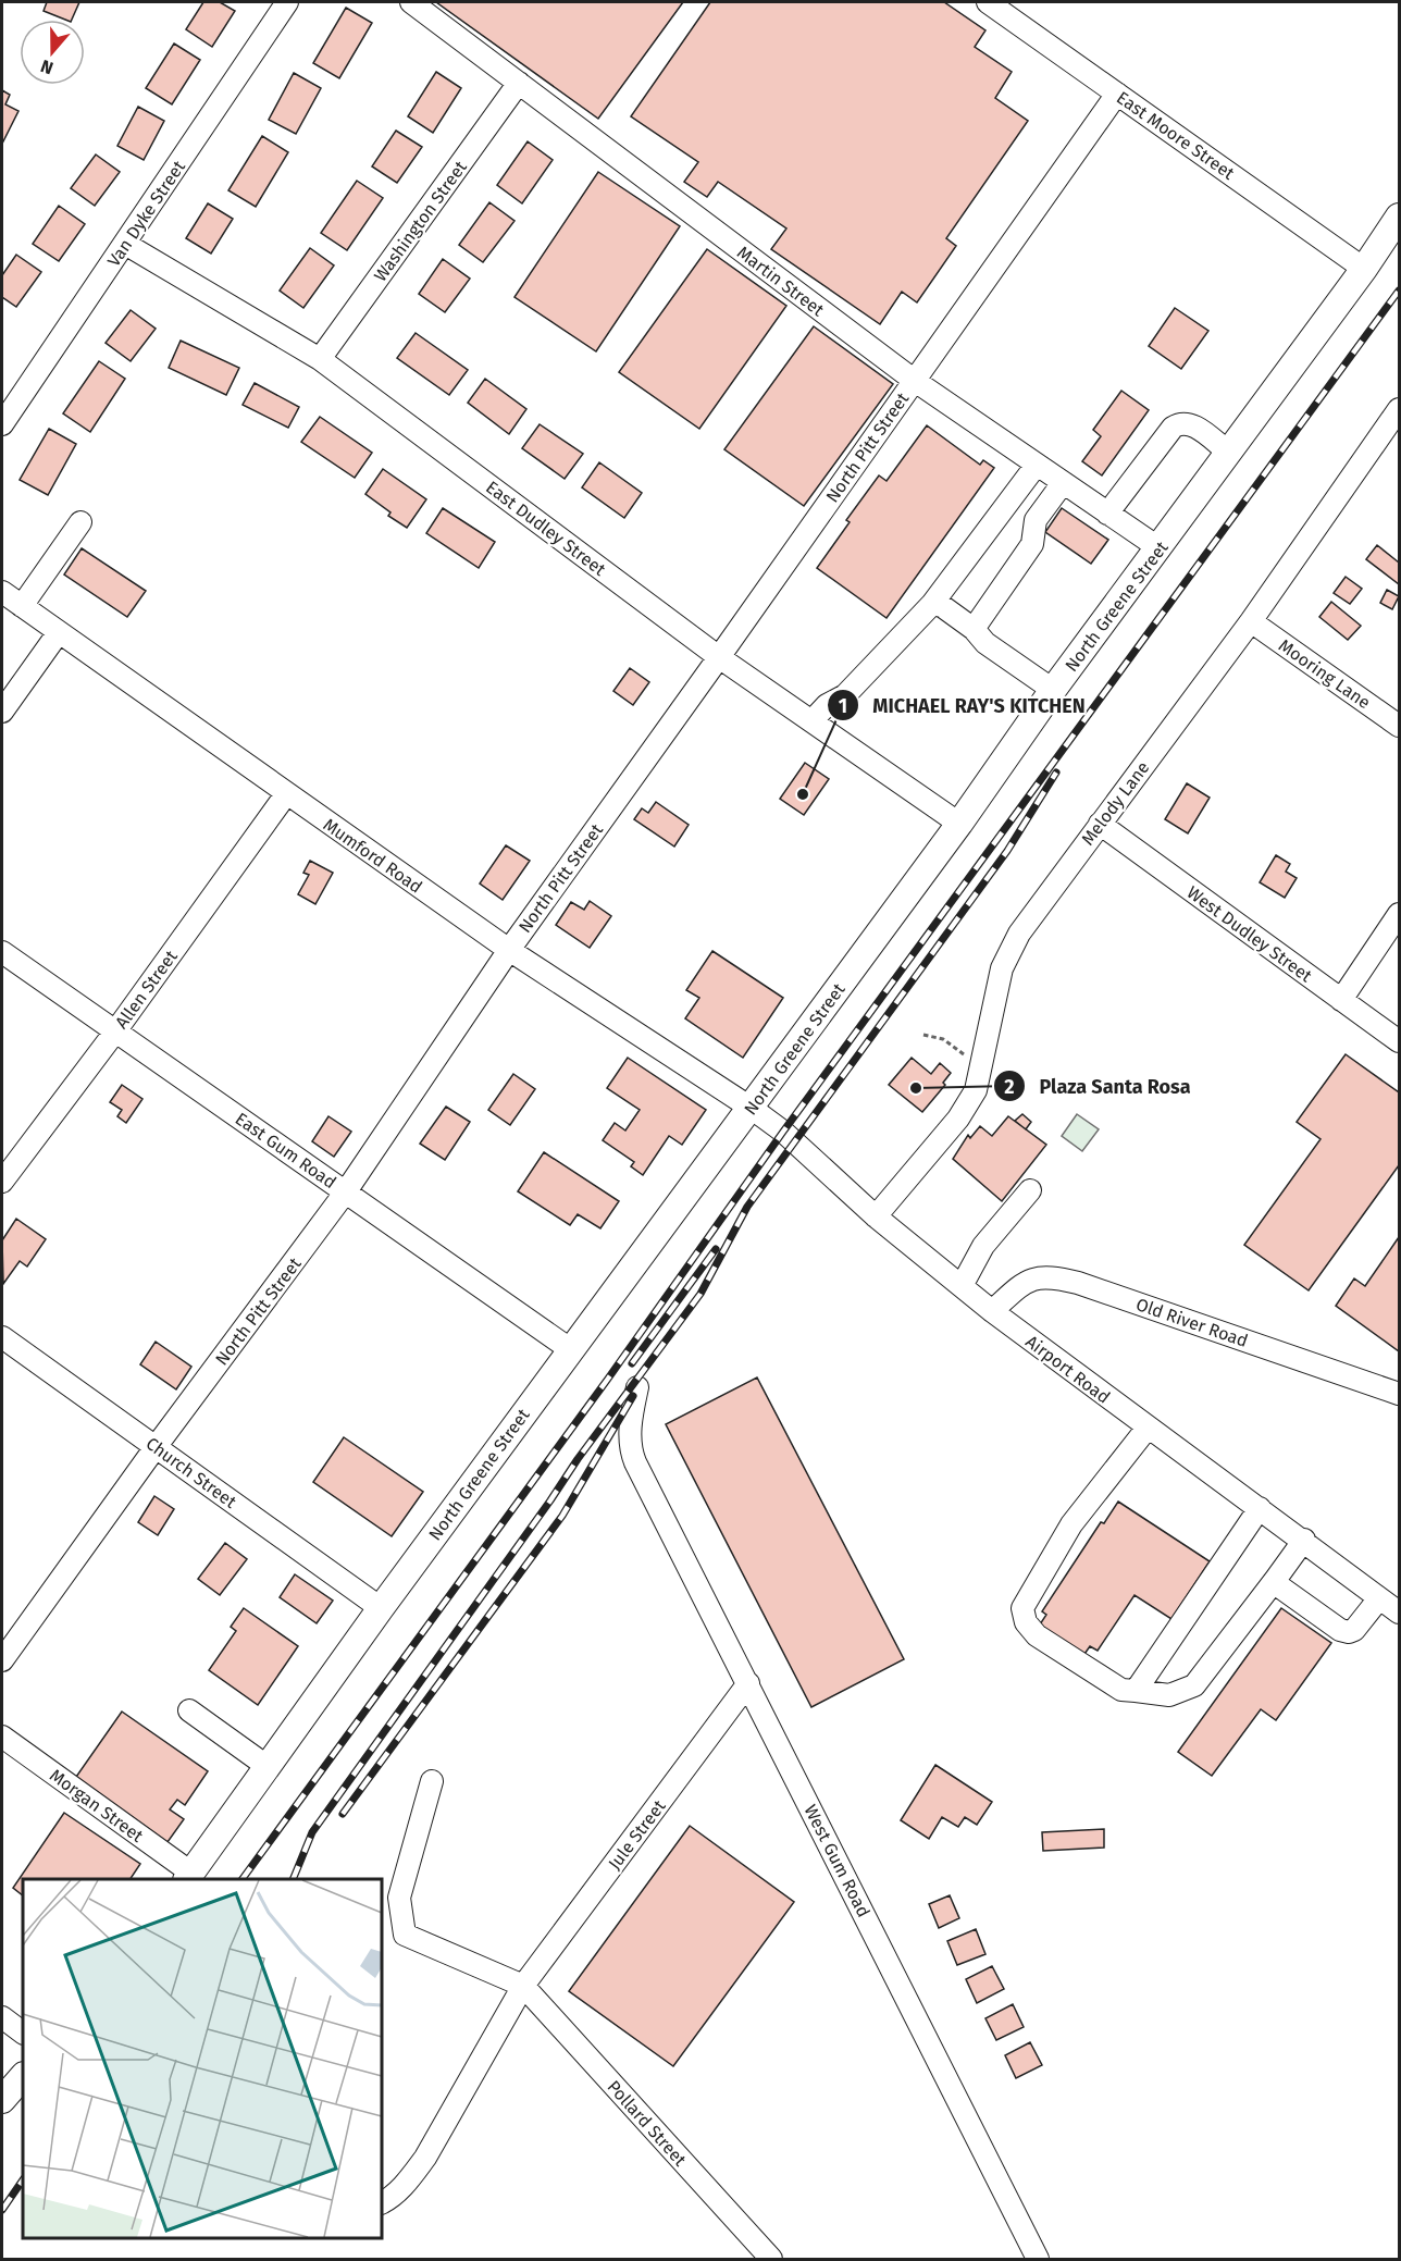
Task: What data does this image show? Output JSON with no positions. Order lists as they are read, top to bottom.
{
  "streets": {
    "main road": ["North Greene Street"],
    "street": [
      "East Moore Street",
      "Van Dyke Street",
      "Washington Street",
      "Martin Street",
      "North Pitt Street",
      "East Dudley Street",
      "Mooring Lane",
      "Melody Lane",
      "Mumford Road",
      "West Dudley Street",
      "Allen Street",
      "East Gum Road",
      "Old River Road",
      "Airport Road",
      "Church Street",
      "Morgan Street",
      "Jule Street",
      "West Gum Road",
      "Pollard Street"
    ]
  },
  "crossings": [
    ["East Moore Street", "North Pitt Street"],
    ["East Moore Street", "North Greene Street"],
    ["Van Dyke Street", "East Dudley Street"],
    ["Washington Street", "Martin Street"],
    ["Washington Street", "East Dudley Street"],
    ["Martin Street", "North Pitt Street"],
    ["Martin Street", "North Greene Street"],
    ["North Pitt Street", "East Dudley Street"],
    ["North Pitt Street", "Mumford Road"],
    ["North Pitt Street", "East Gum Road"],
    ["North Pitt Street", "Church Street"],
    ["East Dudley Street", "North Greene Street"],
    ["North Greene Street", "Mumford Road"],
    ["North Greene Street", "East Gum Road"],
    ["North Greene Street", "Airport Road"],
    ["North Greene Street", "Church Street"],
    ["North Greene Street", "Morgan Street"],
    ["Mooring Lane", "Melody Lane"],
    ["Melody Lane", "West Dudley Street"],
    ["Melody Lane", "Airport Road"],
    ["Mumford Road", "Allen Street"],
    ["Mumford Road", "Airport Road"],
    ["Allen Street", "East Gum Road"],
    ["Old River Road", "Airport Road"],
    ["Jule Street", "West Gum Road"],
    ["Jule Street", "Pollard Street"]
  ],
  "places": ["MICHAEL RAY'S KITCHEN", "Plaza Santa Rosa"],
  "north": "bottom"
}
